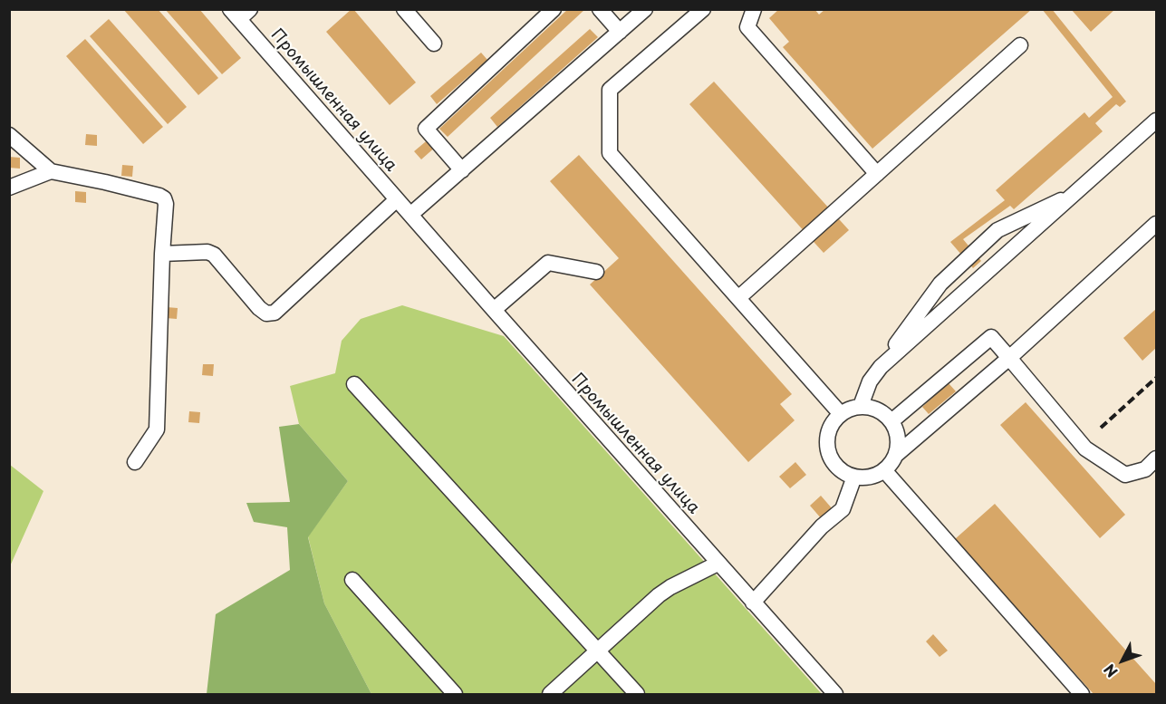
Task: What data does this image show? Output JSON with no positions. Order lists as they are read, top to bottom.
{
  "streets": {
    "street": ["Промышленная улица"]
  },
  "north": "bottom left"
}
